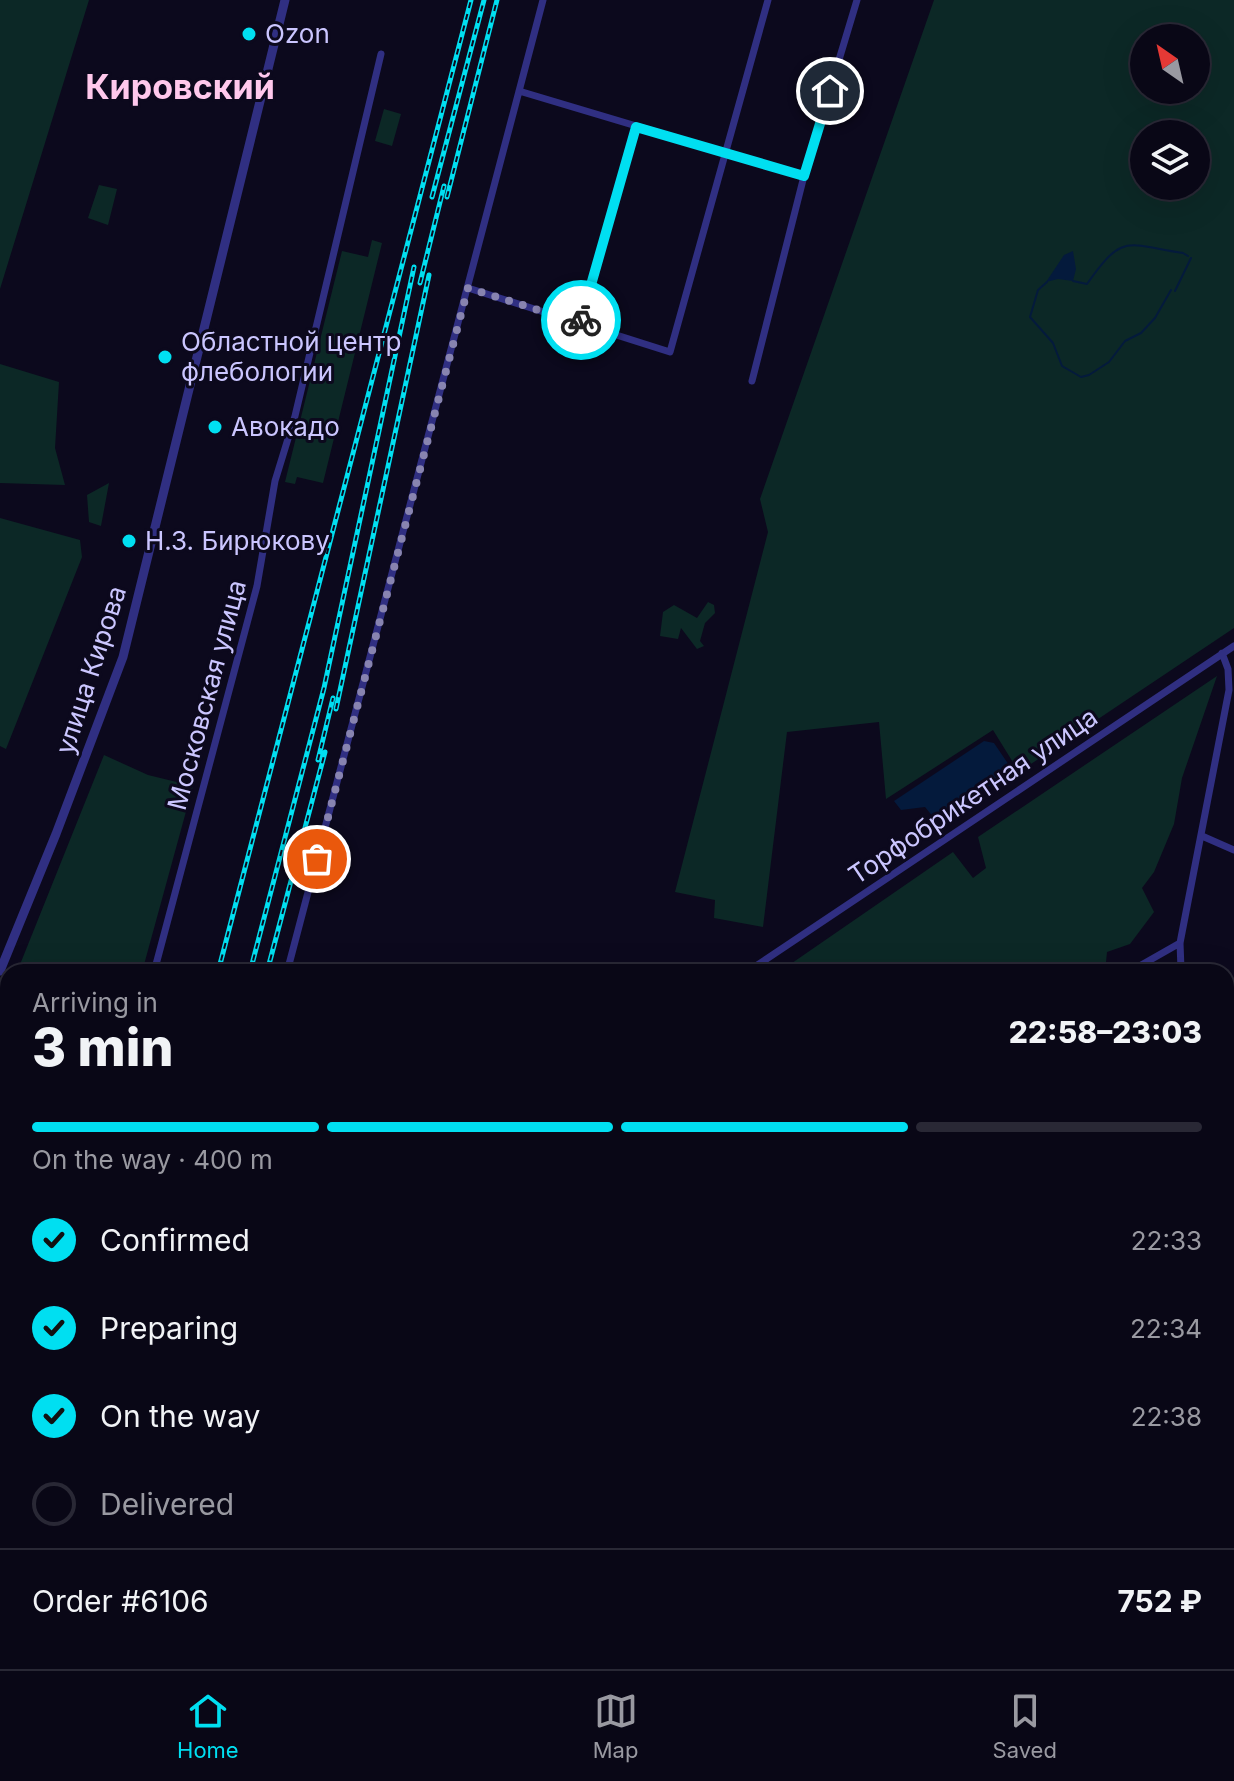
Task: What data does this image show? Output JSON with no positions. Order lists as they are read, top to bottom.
{
  "streets": {
    "street": ["улица Кирова", "Московская улица", "Торфобрикетная улица"]
  },
  "districts": ["Кировский"],
  "places": [
    "Ozon",
    "Областной центр флебологии",
    "Авокадо",
    "Н.З. Бирюкову"
  ],
  "north": "top left",
  "page": {
    "heading": ["3 min", "Arriving in", "22:58–23:03"],
    "panel": ["Order #6106", "752 ₽"],
    "bar": "On the way · 400 m",
    "list": [
      ["Confirmed", "22:33"],
      ["Preparing", "22:34"],
      ["On the way", "22:38"],
      "Delivered"
    ],
    "tabs": ["Home", "Map", "Saved"]
  }
}
